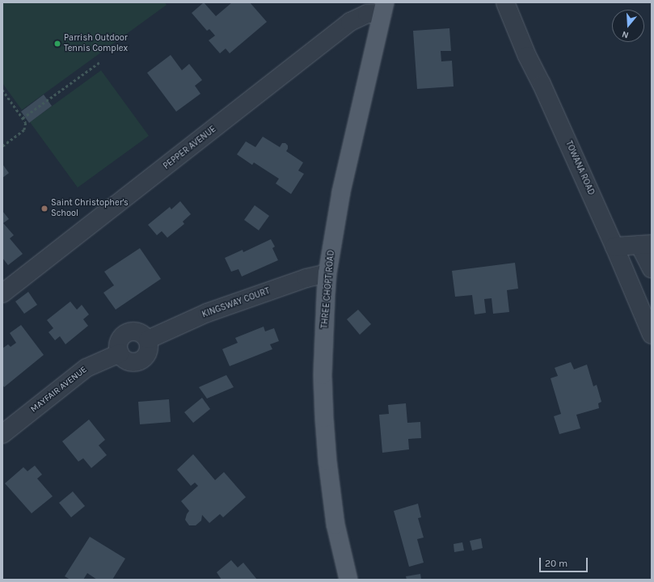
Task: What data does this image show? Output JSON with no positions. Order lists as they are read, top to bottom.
{
  "streets": {
    "main road": ["THREE CHOPT ROAD"],
    "street": [
      "PEPPER AVENUE",
      "TOWANA ROAD",
      "KINGSWAY COURT",
      "MAYFAIR AVENUE"
    ]
  },
  "crossings": [
    ["PEPPER AVENUE", "THREE CHOPT ROAD"],
    ["THREE CHOPT ROAD", "KINGSWAY COURT"],
    ["KINGSWAY COURT", "MAYFAIR AVENUE"]
  ],
  "places": ["Parrish Outdoor Tennis Complex", "Saint Christopher's School"],
  "scale_bar": "20 m",
  "north": "bottom"
}
